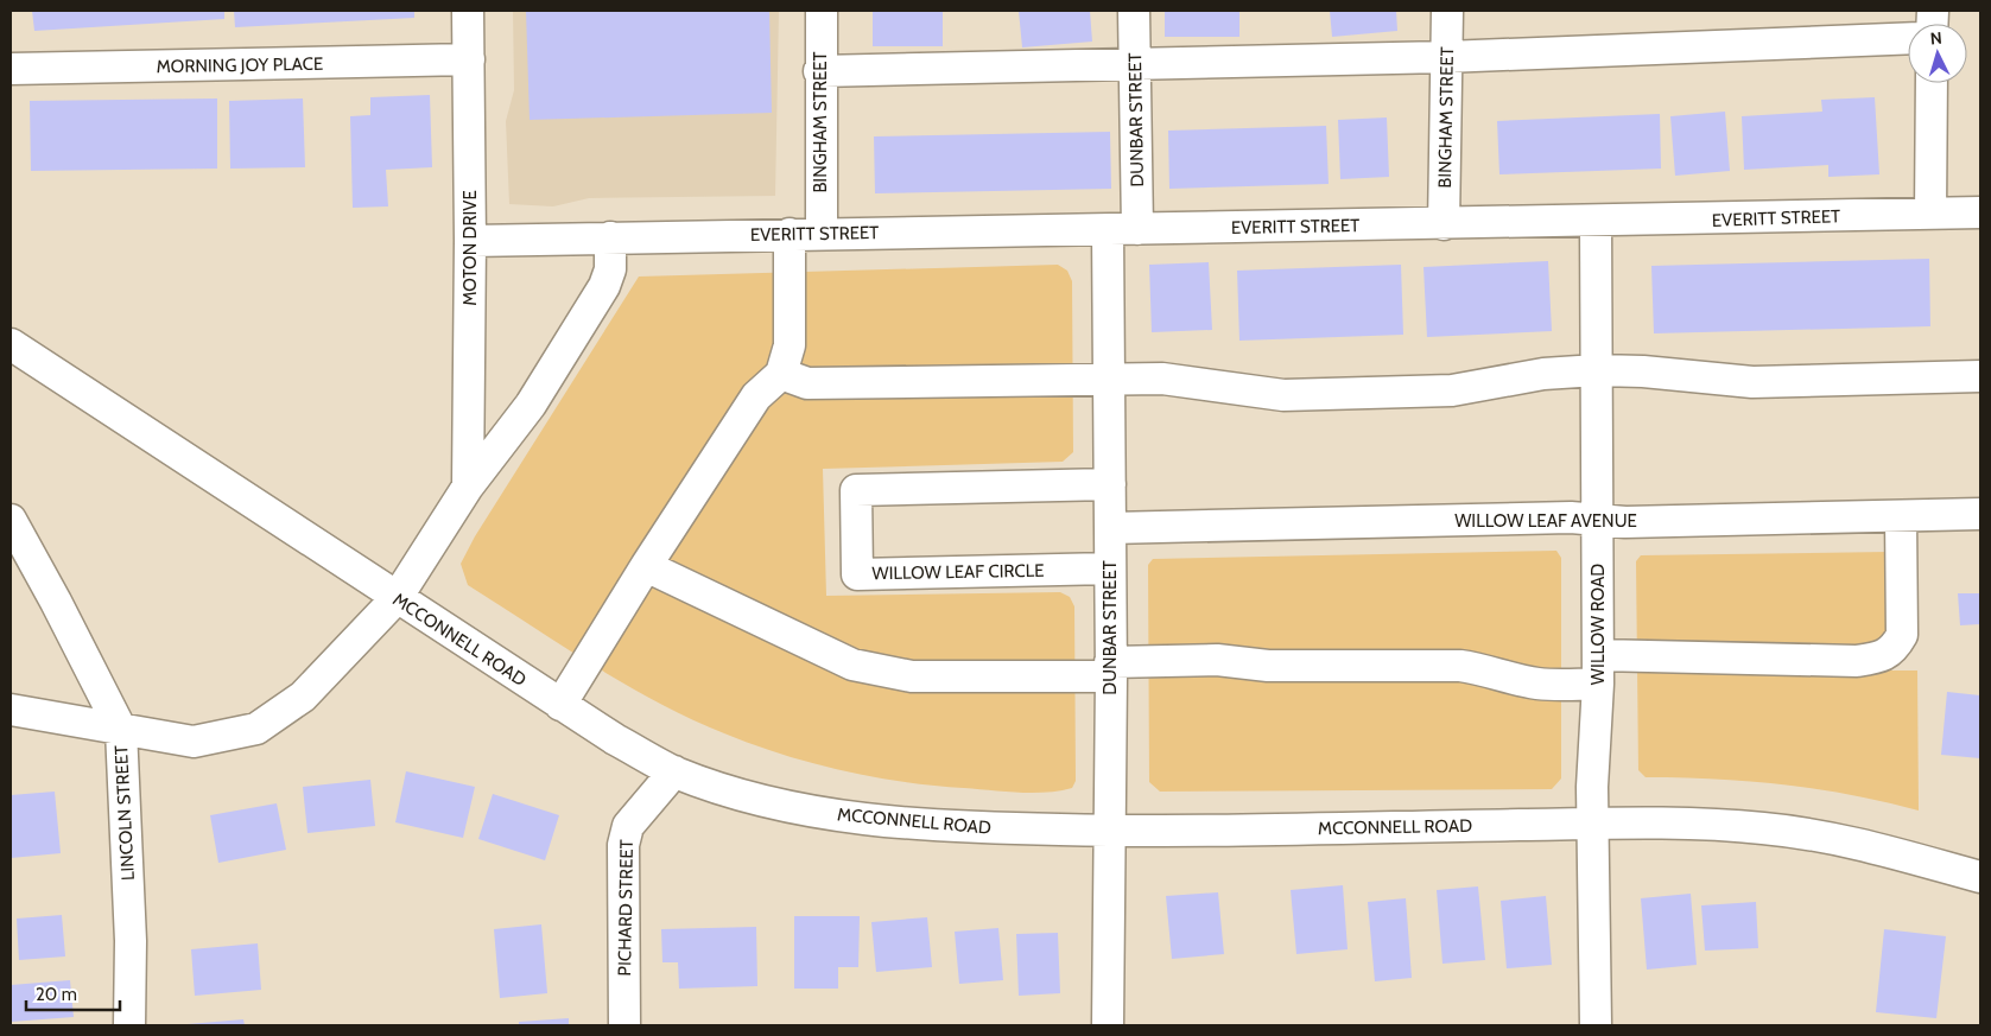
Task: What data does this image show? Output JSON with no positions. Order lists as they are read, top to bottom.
{
  "streets": {
    "street": [
      "MORNING JOY PLACE",
      "BINGHAM STREET",
      "DUNBAR STREET",
      "EVERITT STREET",
      "MOTON DRIVE",
      "WILLOW LEAF AVENUE",
      "WILLOW LEAF CIRCLE",
      "WILLOW ROAD",
      "MCCONNELL ROAD",
      "LINCOLN STREET",
      "PICHARD STREET"
    ]
  },
  "crossings": [
    ["MORNING JOY PLACE", "MOTON DRIVE"],
    ["BINGHAM STREET", "EVERITT STREET"],
    ["DUNBAR STREET", "EVERITT STREET"],
    ["DUNBAR STREET", "WILLOW LEAF AVENUE"],
    ["DUNBAR STREET", "WILLOW LEAF CIRCLE"],
    ["DUNBAR STREET", "MCCONNELL ROAD"],
    ["EVERITT STREET", "MOTON DRIVE"],
    ["EVERITT STREET", "WILLOW ROAD"],
    ["WILLOW LEAF AVENUE", "WILLOW ROAD"],
    ["WILLOW ROAD", "MCCONNELL ROAD"],
    ["MCCONNELL ROAD", "PICHARD STREET"]
  ],
  "scale_bar": "20 m",
  "north": "top"
}
